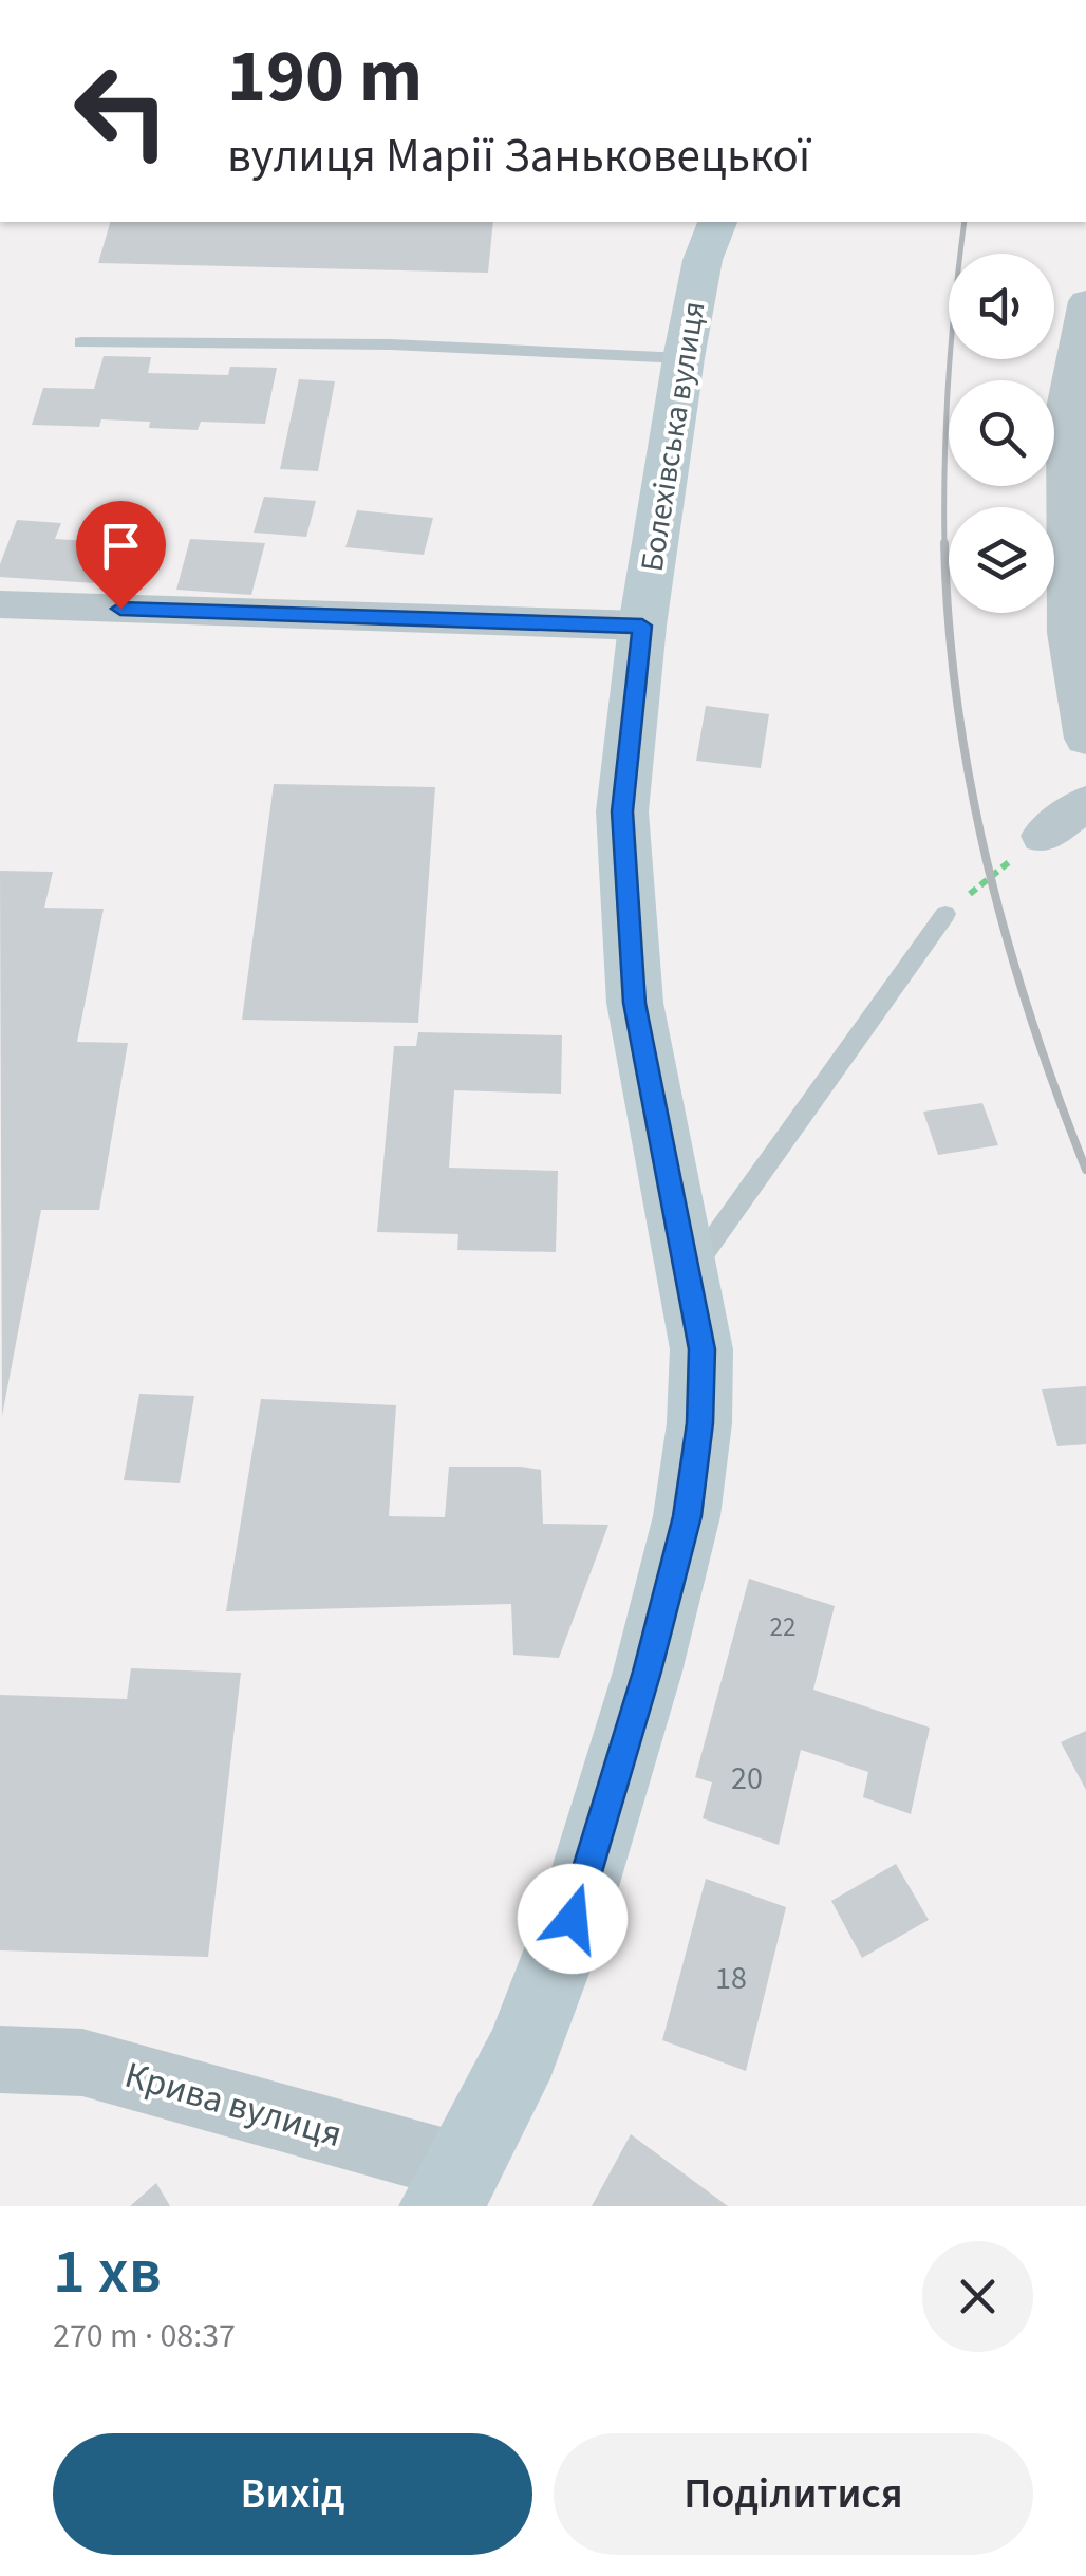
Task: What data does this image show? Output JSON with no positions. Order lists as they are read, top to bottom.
{
  "streets": {
    "main road": ["Болехівська вулиця"],
    "street": ["Крива вулиця"]
  },
  "crossings": [
    ["Болехівська вулиця", "Крива вулиця"]
  ],
  "house_numbers": ["22", "20", "18"],
  "page": {
    "turn": ["190 m", "вулиця Марії Заньковецької"],
    "heading": ["1 хв", "270 m · 08:37"],
    "buttons": ["Вихід", "Поділитися"]
  }
}
